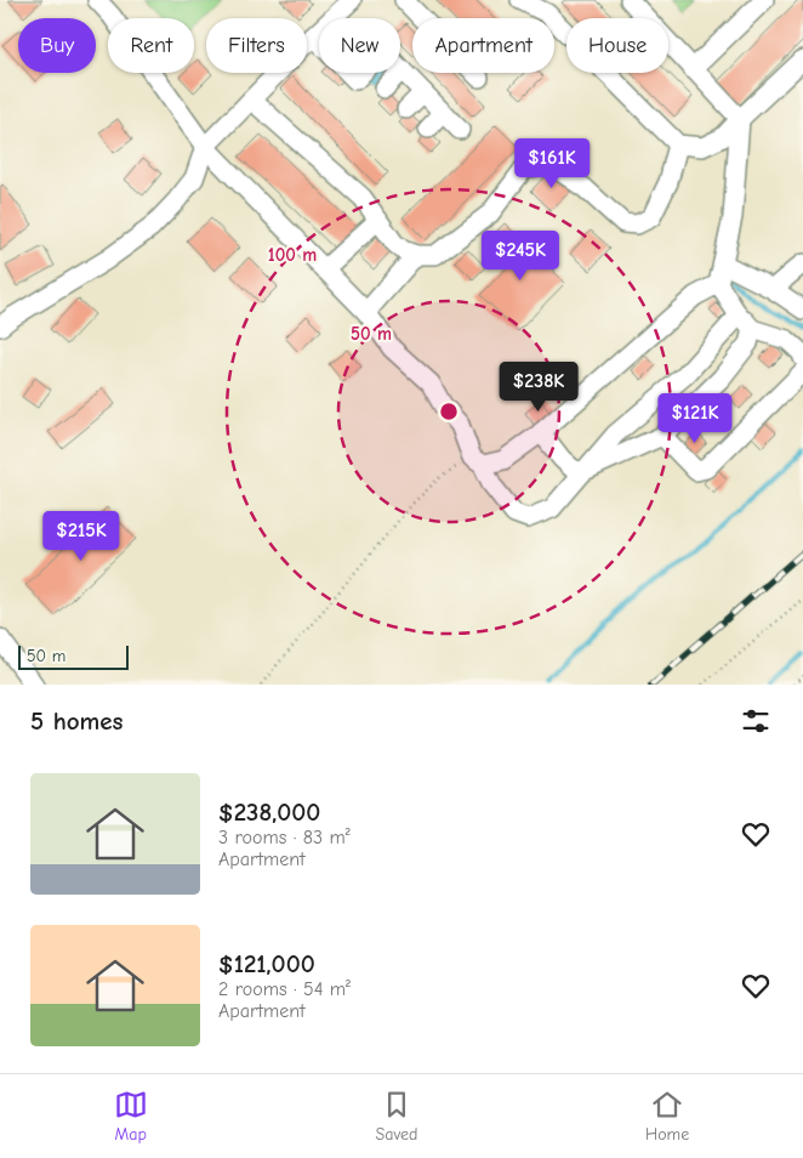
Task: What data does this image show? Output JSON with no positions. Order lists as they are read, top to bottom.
{
  "scale_bar": "50 m",
  "page": {
    "chip": [
      "Buy",
      "Rent",
      "Filters",
      "New",
      "Apartment",
      "House"
    ],
    "price": [
      "$161K",
      "$245K",
      "$238K",
      "$121K",
      "$215K"
    ],
    "scale": "50 m",
    "heading": "5 homes",
    "list": [
      {
        "name": "$238,000",
        "note": "3 rooms · 83 m² · Apartment"
      },
      {
        "name": "$121,000",
        "note": "2 rooms · 54 m² · Apartment"
      }
    ],
    "tabs": ["Map", "Saved", "Home"]
  },
  "rings": ["100 m", "50 m"]
}
